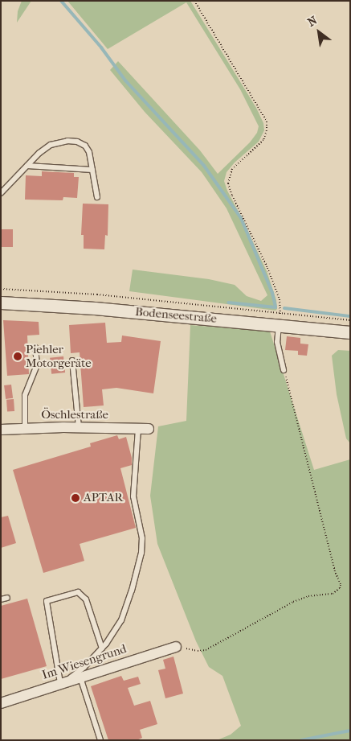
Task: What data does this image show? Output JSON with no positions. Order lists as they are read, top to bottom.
{
  "streets": {
    "street": ["Bodenseestraße", "Öschlestraße", "Im Wiesengrund"]
  },
  "places": ["Piehler Motorgeräte", "APTAR"],
  "north": "top left"
}
